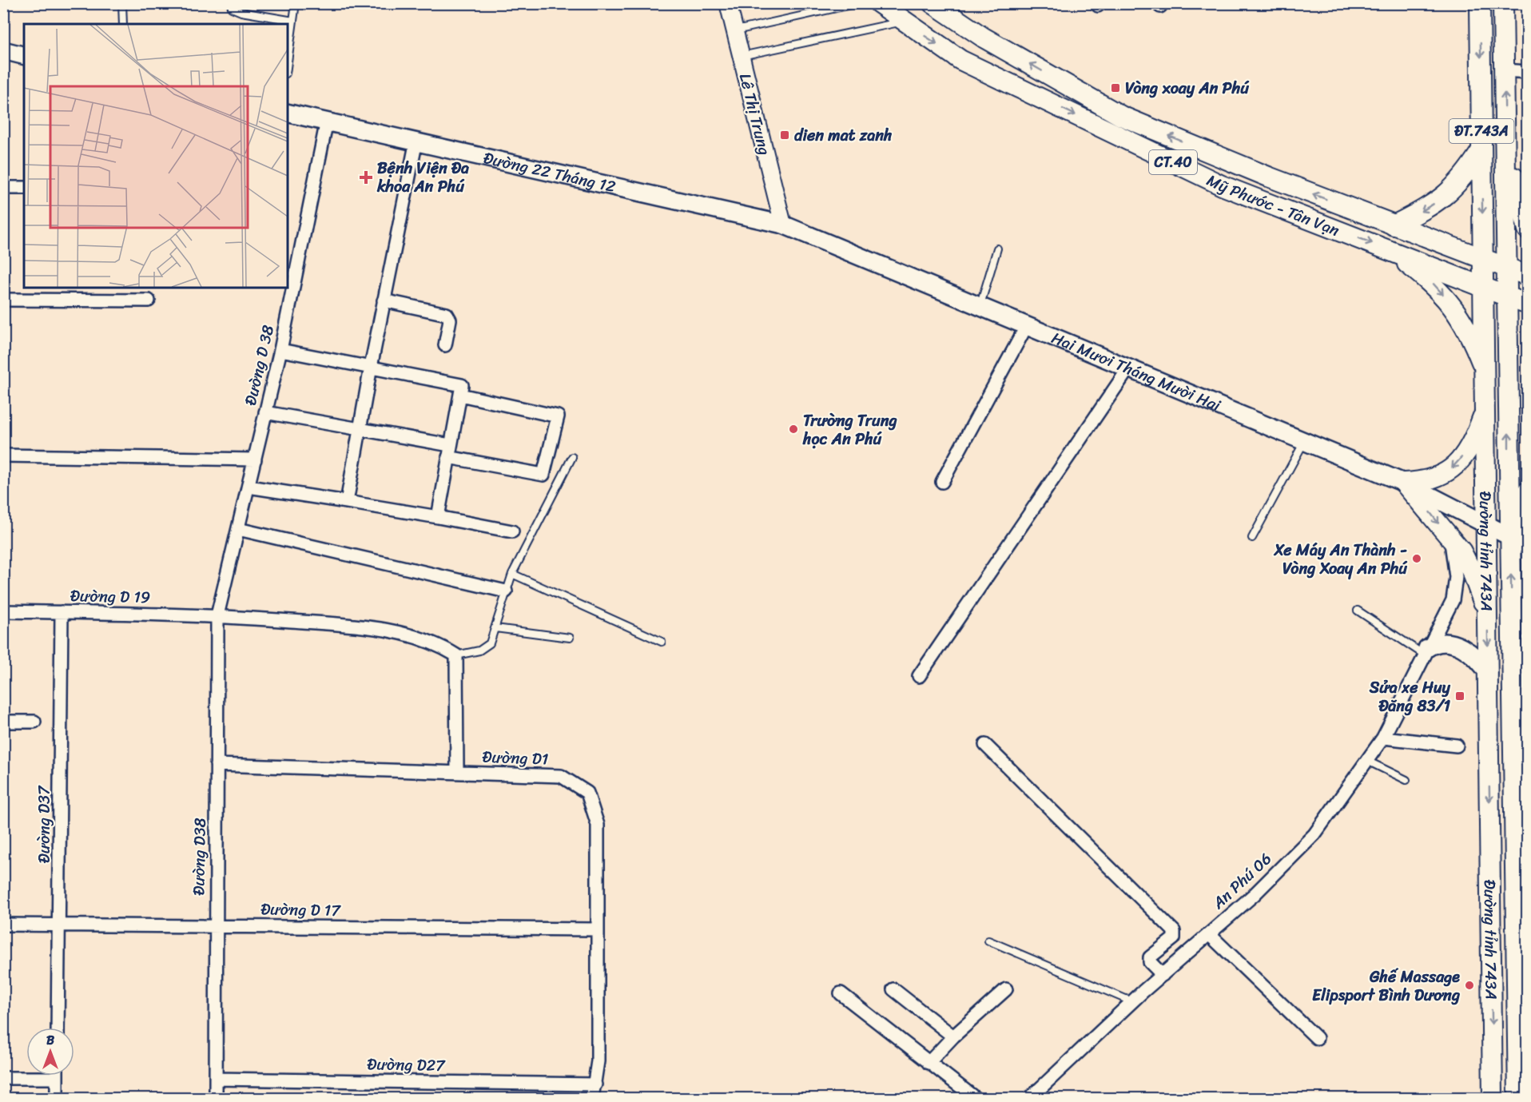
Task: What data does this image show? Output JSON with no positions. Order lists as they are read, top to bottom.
{
  "streets": {
    "main road": [
      "ĐT.743A",
      "CT.40",
      "Đường 22 Tháng 12",
      "Mỹ Phước - Tân Vạn",
      "Hai Mươi Tháng Mười Hai",
      "Đường tỉnh 743A"
    ],
    "street": [
      "Lê Thị Trung",
      "Đường D 38",
      "Đường D 19",
      "Đường D1",
      "Đường D37",
      "Đường D38",
      "An Phú 06",
      "Đường D 17",
      "Đường D27"
    ]
  },
  "crossings": [
    ["Lê Thị Trung", "Đường 22 Tháng 12"],
    ["Lê Thị Trung", "Hai Mươi Tháng Mười Hai"],
    ["Đường 22 Tháng 12", "Đường D 38"],
    ["Đường 22 Tháng 12", "Hai Mươi Tháng Mười Hai"],
    ["Mỹ Phước - Tân Vạn", "Đường tỉnh 743A"],
    ["Đường D 38", "Đường D 19"],
    ["Đường D 38", "Đường D38"],
    ["Hai Mươi Tháng Mười Hai", "Đường tỉnh 743A"],
    ["Đường D 19", "Đường D37"],
    ["Đường D 19", "Đường D38"],
    ["Đường D1", "Đường D38"],
    ["Đường D1", "Đường D 17"],
    ["Đường D1", "Đường D27"],
    ["Đường D37", "Đường D 17"],
    ["Đường D38", "Đường D 17"],
    ["Đường D38", "Đường D27"]
  ],
  "places": {
    "transit": ["Vòng xoay An Phú", "dien mat zanh", "Sửa xe Huy Đăng 83/1"],
    "health": ["Bệnh Viện Đa khoa An Phú"],
    "other": ["Trường Trung học An Phú", "Xe Máy An Thành - Vòng Xoay An Phú", "Ghế Massage Elipsport Bình Dương"]
  },
  "north": "top"
}
